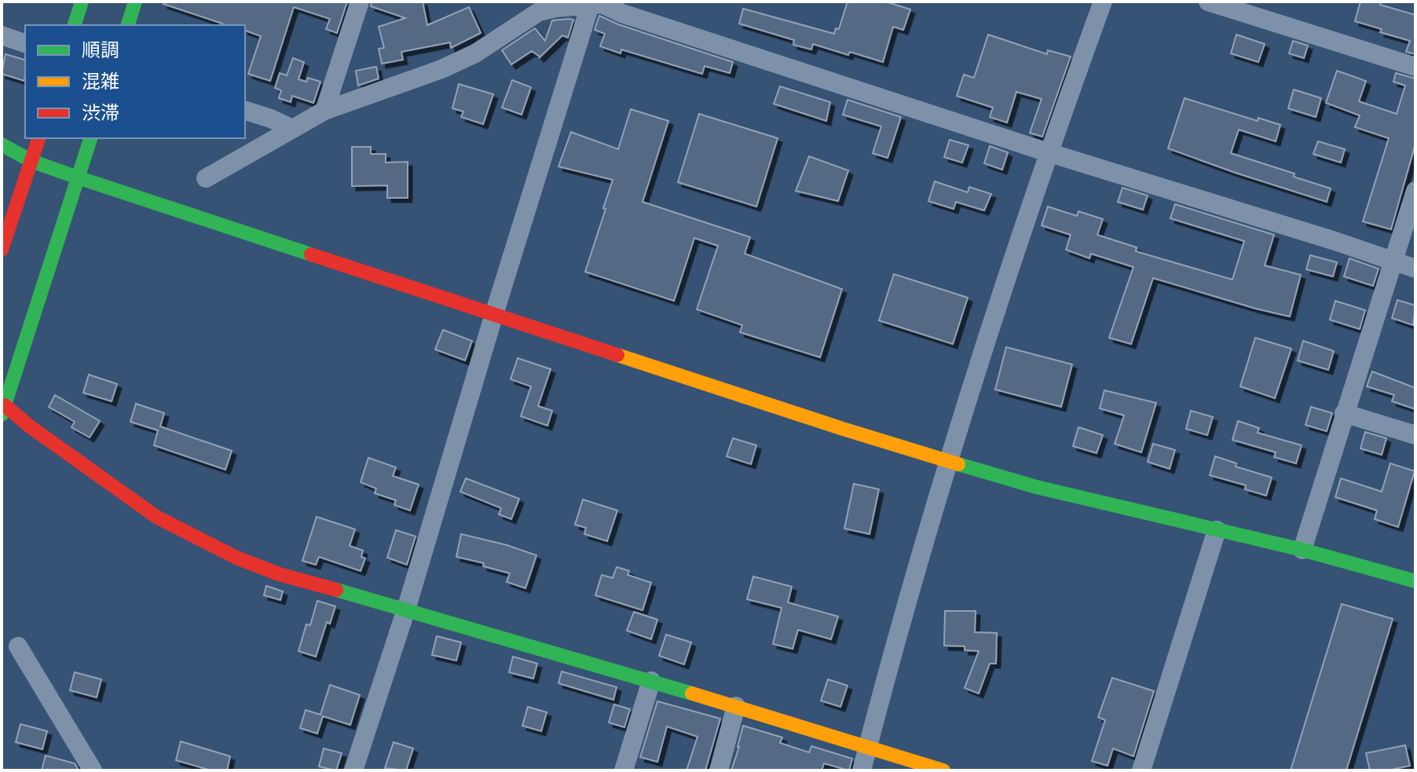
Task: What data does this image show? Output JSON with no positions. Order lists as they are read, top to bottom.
{
  "legend": ["順調", "混雑", "渋滞"]
}
